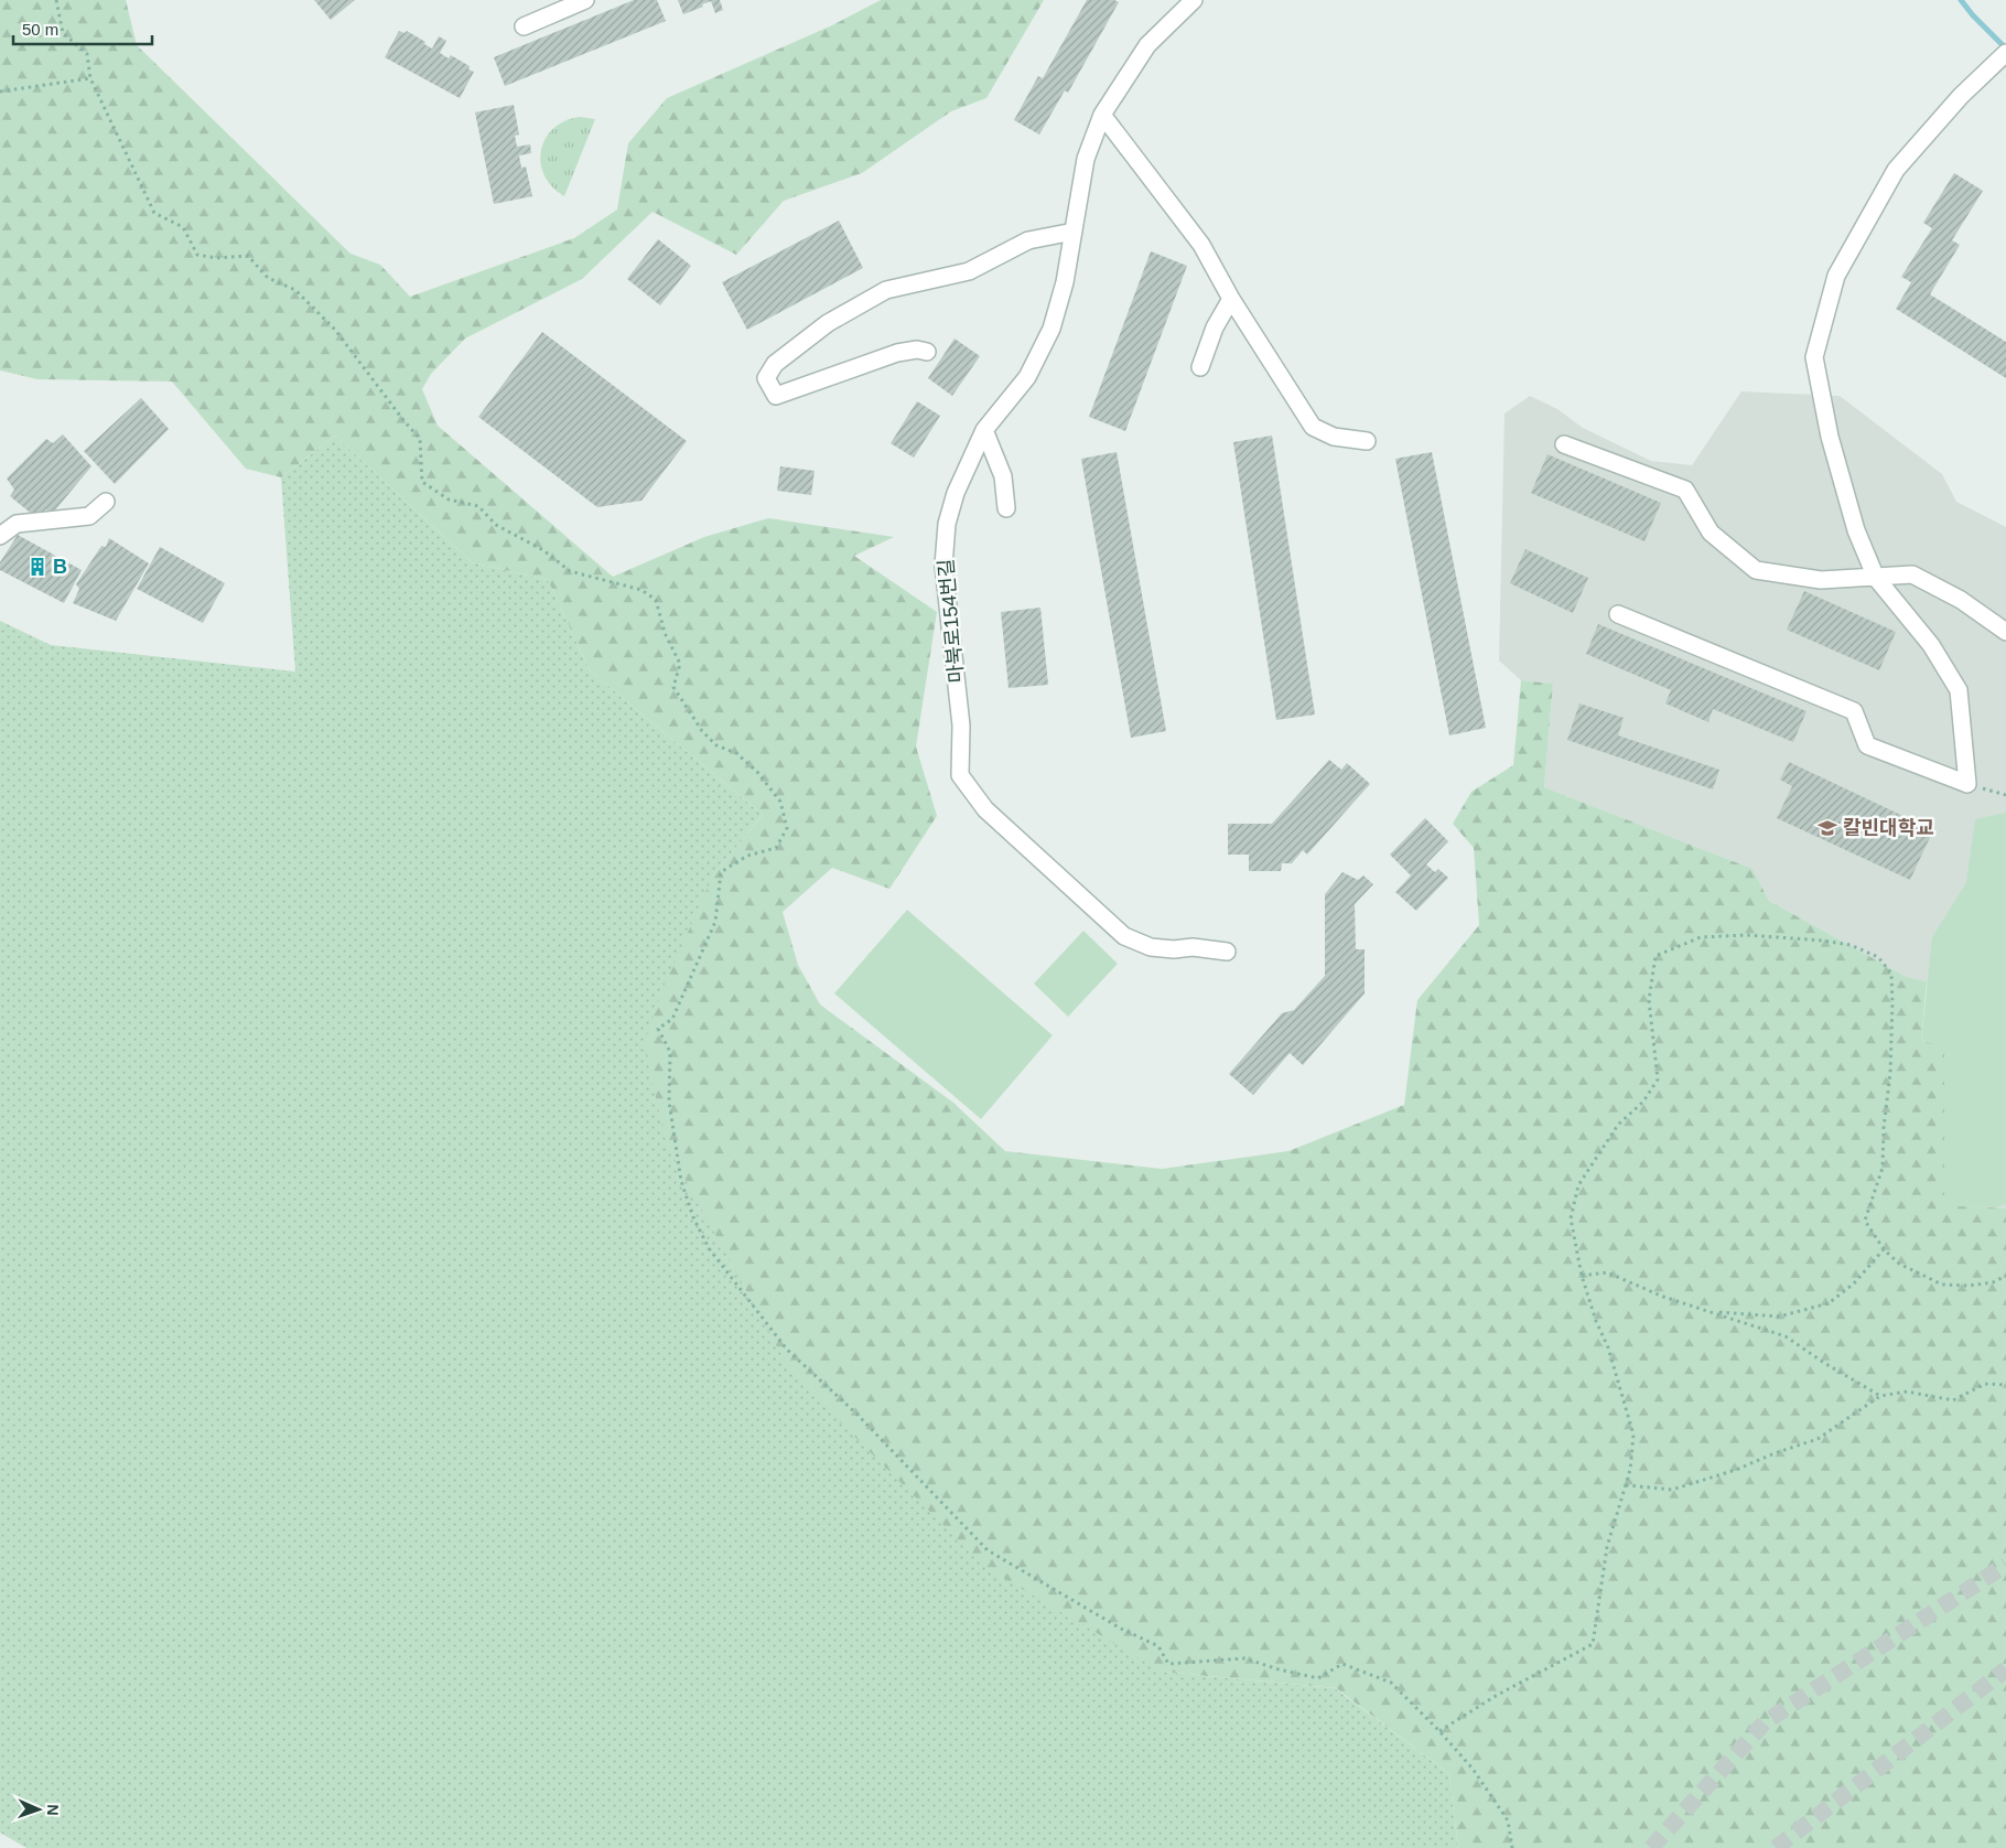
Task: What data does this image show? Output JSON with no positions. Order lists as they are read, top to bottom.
{
  "streets": {
    "street": ["마북로154번길"]
  },
  "places": {
    "building": ["B"],
    "school or university": ["칼빈대학교"]
  },
  "scale_bar": "50 m",
  "north": "right"
}
